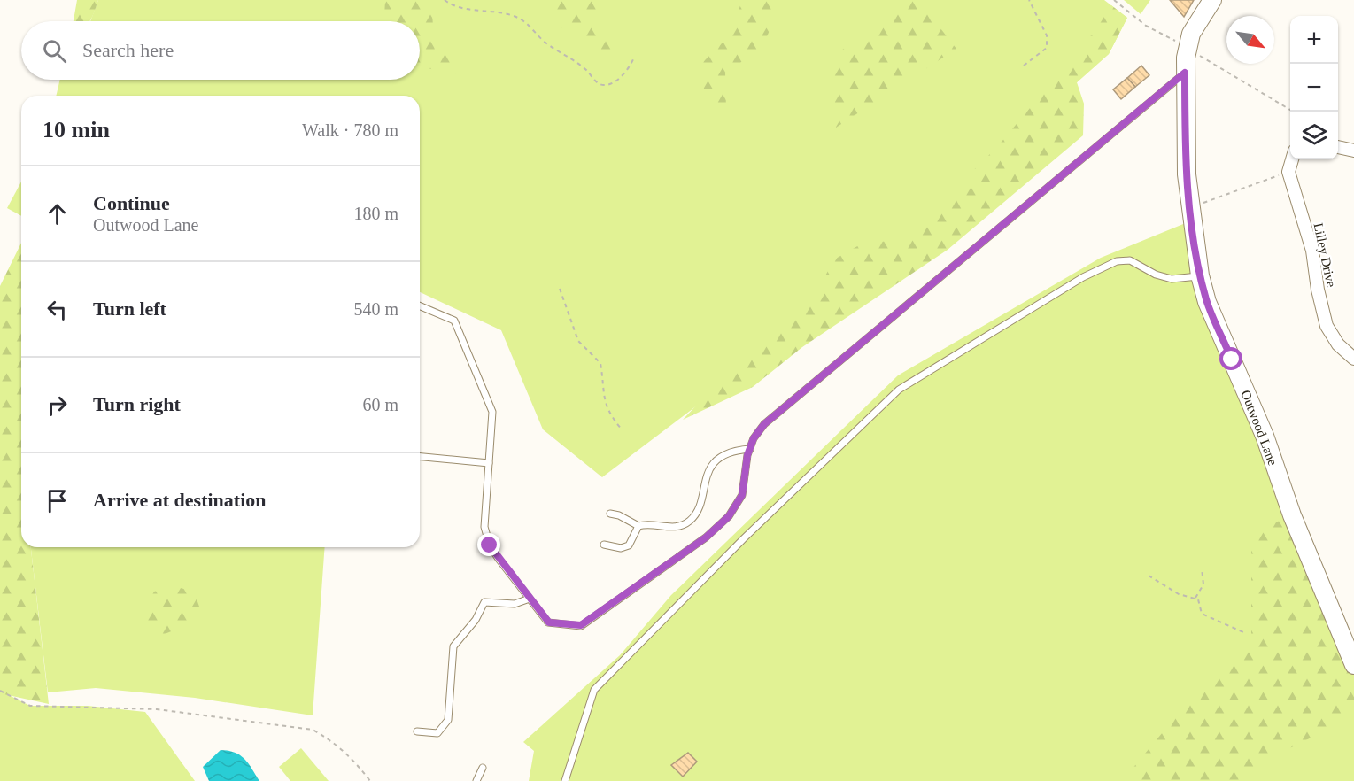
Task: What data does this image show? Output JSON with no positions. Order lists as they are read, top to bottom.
{
  "streets": {
    "main road": ["Outwood Lane"],
    "street": ["Lilley Drive"]
  },
  "north": "bottom right",
  "page": {
    "map_buttons": ["+", "−"],
    "search": "Search here",
    "heading": ["10 min", "Walk · 780 m"],
    "list": [
      ["Continue", "Outwood Lane", "180 m"],
      ["Turn left", "540 m"],
      ["Turn right", "60 m"],
      "Arrive at destination"
    ]
  }
}
